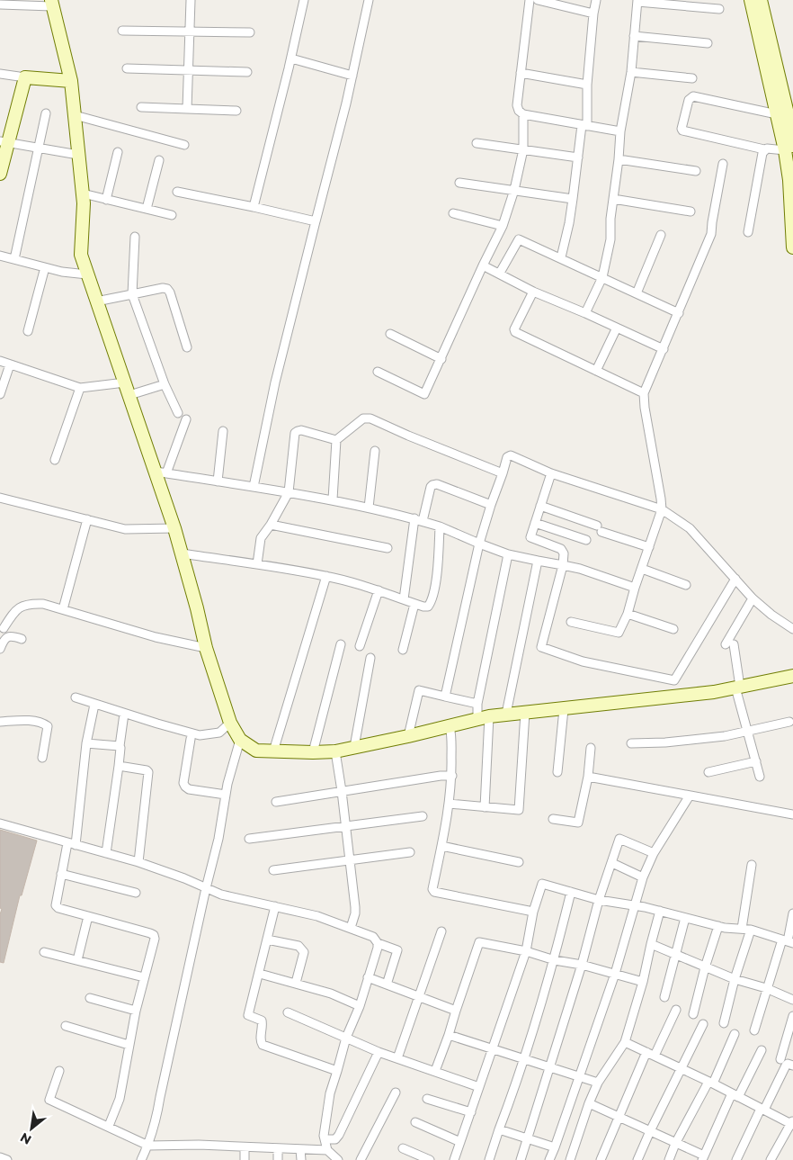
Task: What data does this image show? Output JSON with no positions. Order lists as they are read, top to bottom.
{
  "north": "bottom left"
}
